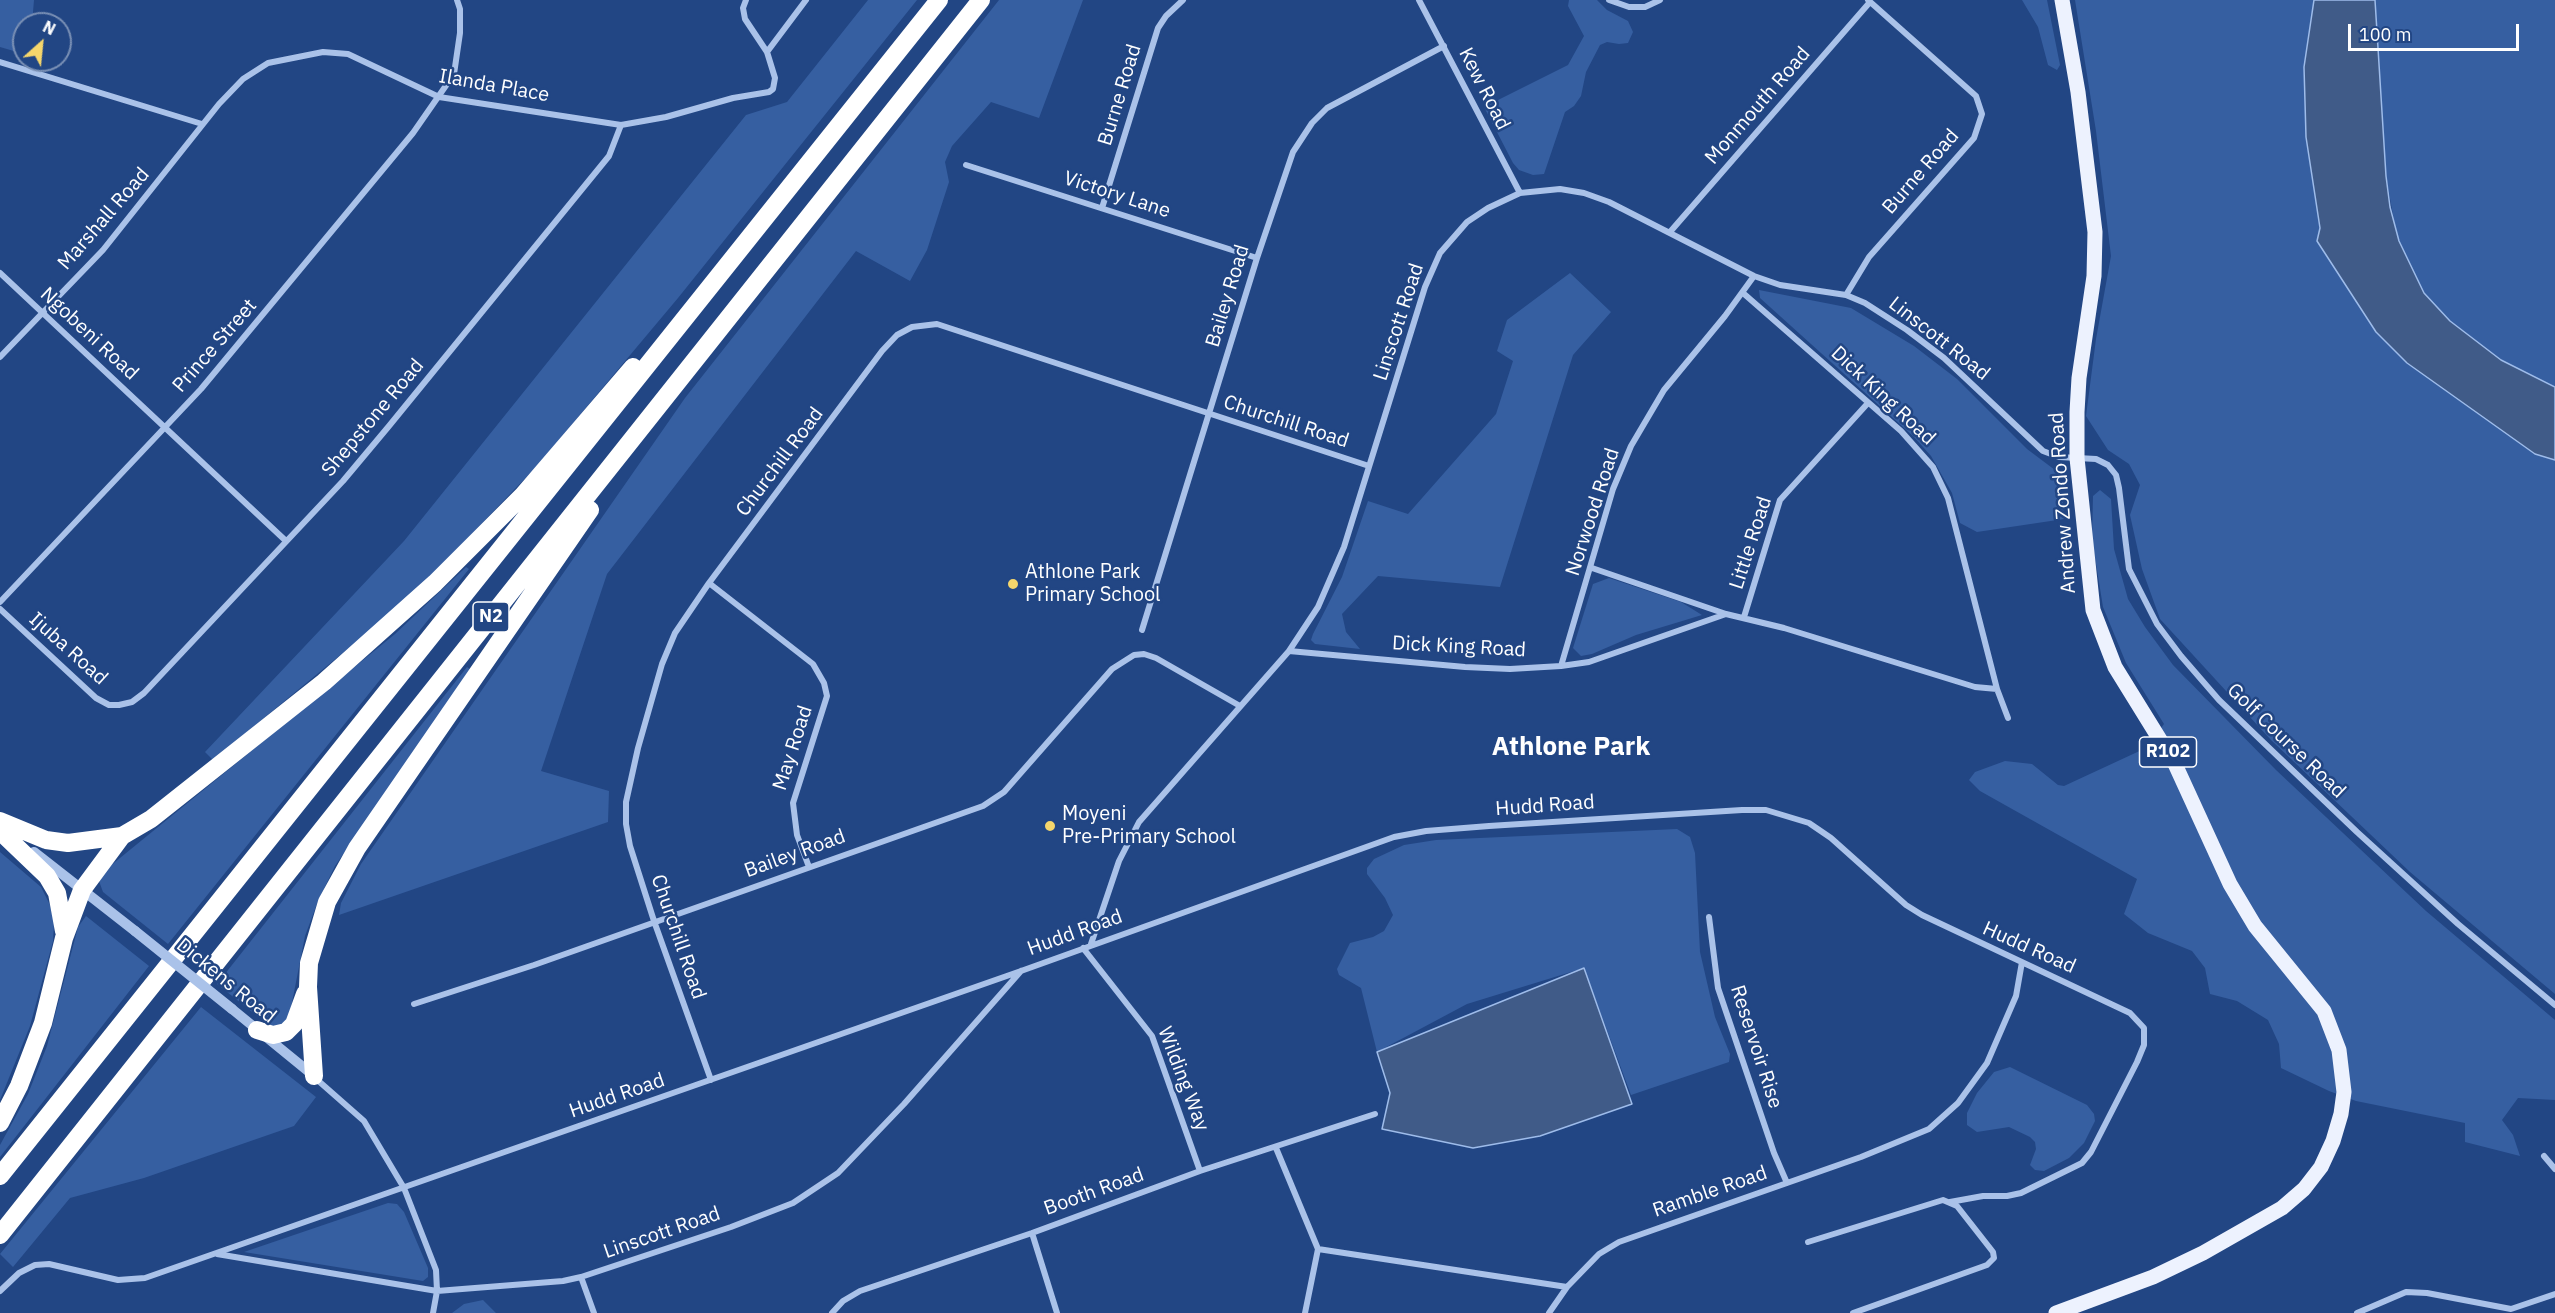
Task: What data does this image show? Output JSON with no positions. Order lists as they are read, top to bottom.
{
  "streets": {
    "highway": ["N2"],
    "main road": ["Andrew Zondo Road", "R102"],
    "street": [
      "Ilanda Place",
      "Kew Road",
      "Burne Road",
      "Monmouth Road",
      "Victory Lane",
      "Marshall Road",
      "Bailey Road",
      "Linscott Road",
      "Ngobeni Road",
      "Prince Street",
      "Dick King Road",
      "Shepstone Road",
      "Churchill Road",
      "Norwood Road",
      "Little Road",
      "Ijuba Road",
      "Golf Course Road",
      "May Road",
      "Hudd Road",
      "Dickens Road",
      "Reservoir Rise",
      "Wilding Way",
      "Booth Road",
      "Ramble Road"
    ]
  },
  "crossings": [
    ["Ilanda Place", "Marshall Road"],
    ["Ilanda Place", "Prince Street"],
    ["Ilanda Place", "Shepstone Road"],
    ["Kew Road", "Bailey Road"],
    ["Kew Road", "Linscott Road"],
    ["Burne Road", "Monmouth Road"],
    ["Burne Road", "Victory Lane"],
    ["Burne Road", "Linscott Road"],
    ["Monmouth Road", "Linscott Road"],
    ["Victory Lane", "Bailey Road"],
    ["Marshall Road", "Ngobeni Road"],
    ["Bailey Road", "Linscott Road"],
    ["Bailey Road", "Churchill Road"],
    ["Bailey Road", "May Road"],
    ["Linscott Road", "Dick King Road"],
    ["Linscott Road", "Churchill Road"],
    ["Linscott Road", "Andrew Zondo Road"],
    ["Linscott Road", "Norwood Road"],
    ["Linscott Road", "Golf Course Road"],
    ["Linscott Road", "Hudd Road"],
    ["Linscott Road", "Dickens Road"],
    ["Ngobeni Road", "Prince Street"],
    ["Ngobeni Road", "Shepstone Road"],
    ["Dick King Road", "Norwood Road"],
    ["Dick King Road", "Little Road"],
    ["Shepstone Road", "Ijuba Road"],
    ["Churchill Road", "May Road"],
    ["Churchill Road", "Hudd Road"],
    ["Andrew Zondo Road", "Golf Course Road"],
    ["Hudd Road", "Dickens Road"],
    ["Hudd Road", "Wilding Way"],
    ["Hudd Road", "Ramble Road"],
    ["Reservoir Rise", "Ramble Road"],
    ["Wilding Way", "Booth Road"]
  ],
  "districts": ["Athlone Park"],
  "places": ["Athlone Park Primary School", "Moyeni Pre-Primary School"],
  "scale_bar": "100 m",
  "north": "top right"
}
